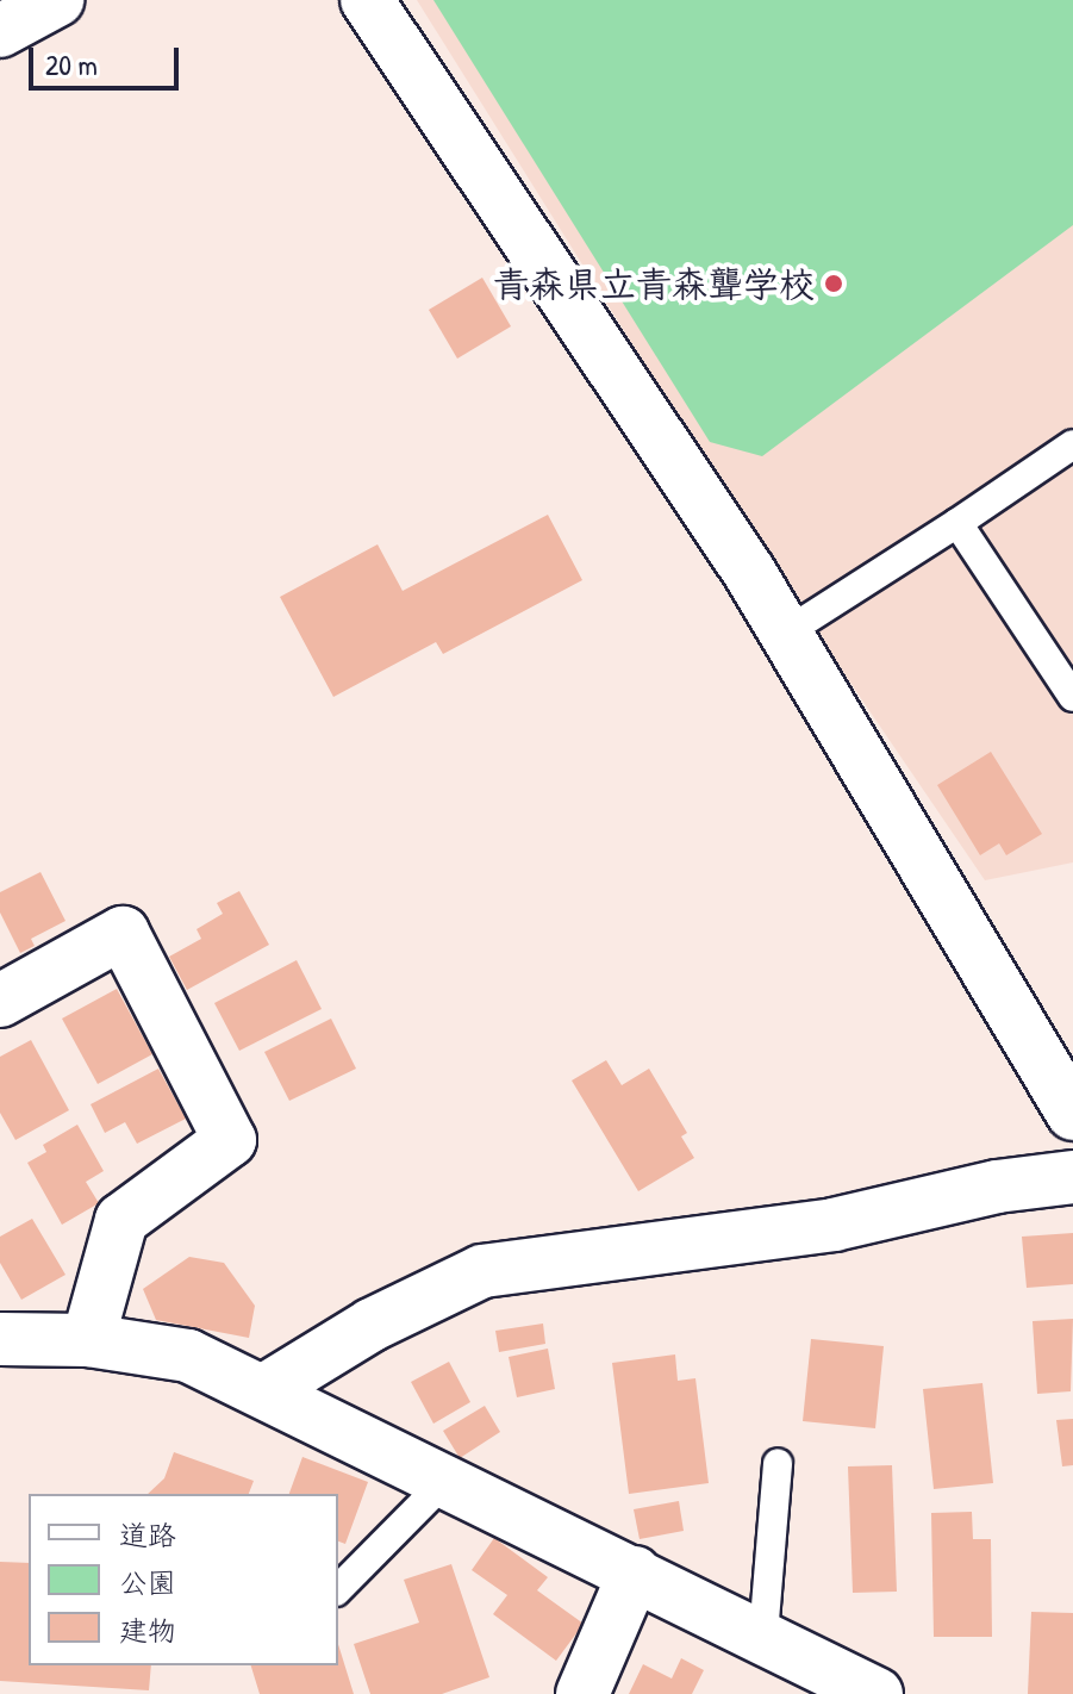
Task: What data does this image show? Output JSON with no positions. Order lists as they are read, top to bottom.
{
  "places": ["青森県立青森聾学校"],
  "legend": ["道路", "公園", "建物"],
  "scale_bar": "20 m"
}
